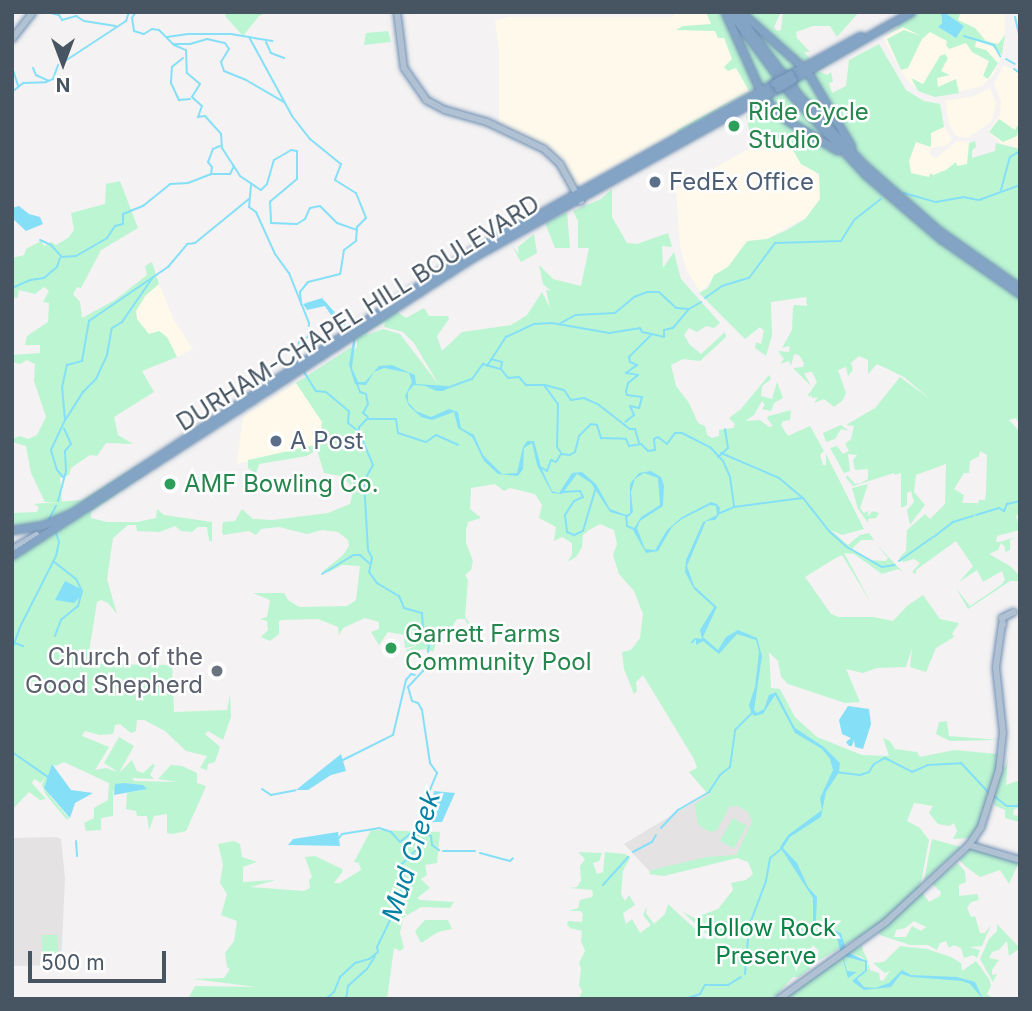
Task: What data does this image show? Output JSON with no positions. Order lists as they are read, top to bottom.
{
  "streets": {
    "highway": ["DURHAM-CHAPEL HILL BOULEVARD"]
  },
  "water": ["Mud Creek"],
  "parks": ["Hollow Rock Preserve"],
  "places": [
    "Ride Cycle Studio",
    "FedEx Office",
    "A Post",
    "AMF Bowling Co.",
    "Garrett Farms Community Pool",
    "Church of the Good Shepherd"
  ],
  "scale_bar": "500 m",
  "north": "bottom"
}
